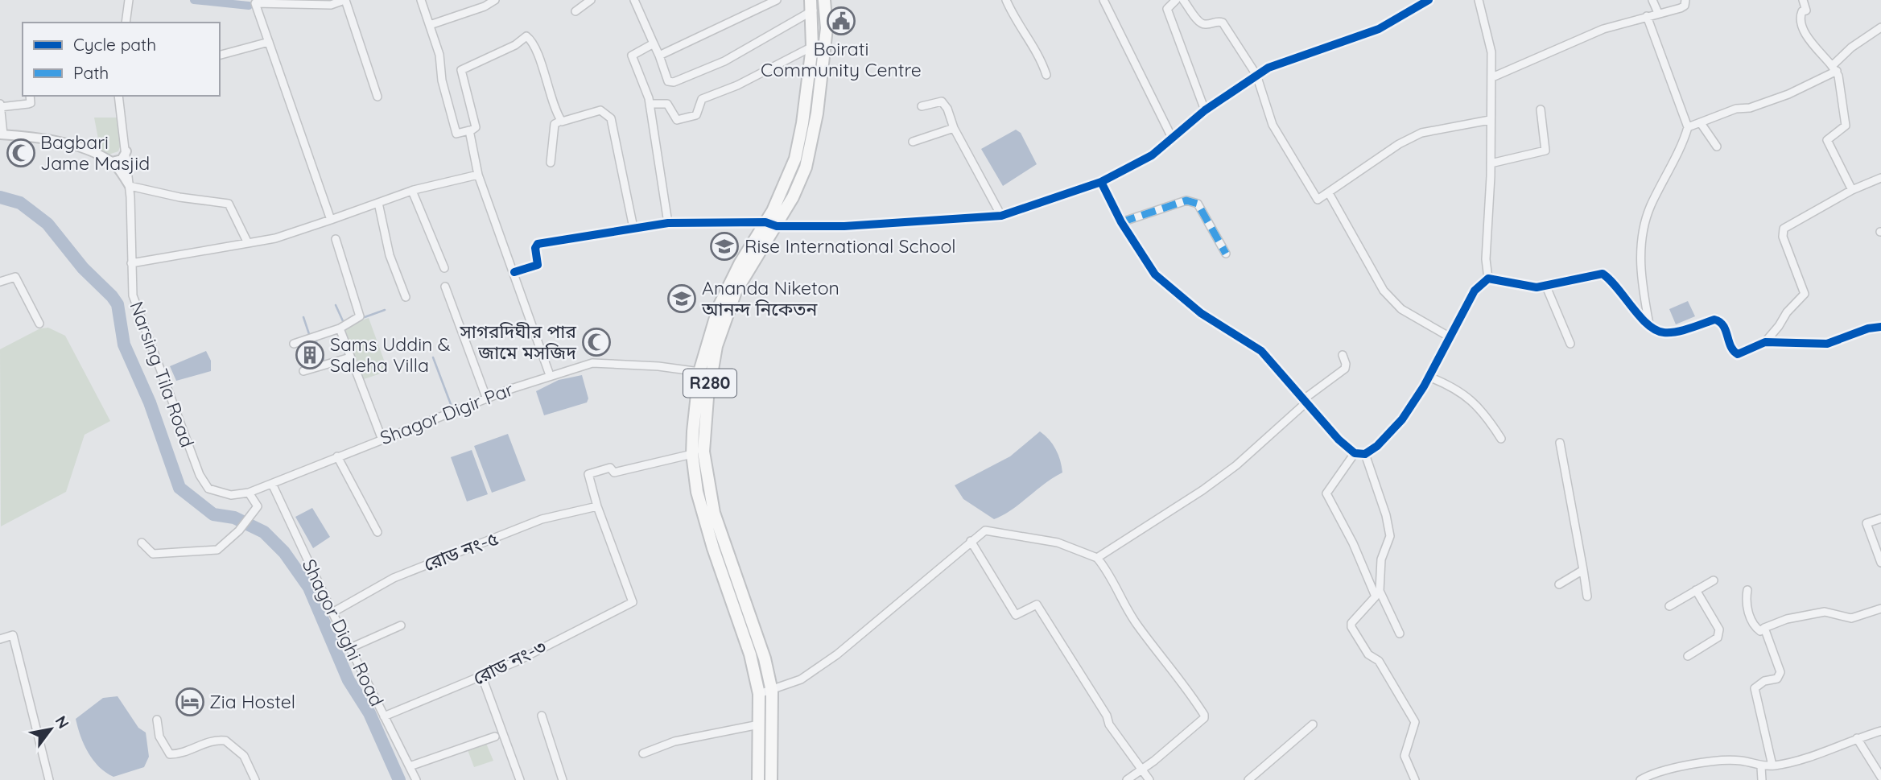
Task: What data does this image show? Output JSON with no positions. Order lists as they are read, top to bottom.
{
  "streets": {
    "main road": ["R280"],
    "street": [
      "Narsing Tila Road",
      "Shagor Digir Par",
      "রোড নং-৫",
      "Shagor Dighi Road",
      "রোড নং-৩"
    ]
  },
  "crossings": [
    ["Narsing Tila Road", "Shagor Digir Par"],
    ["R280", "Shagor Digir Par"],
    ["Shagor Digir Par", "Shagor Dighi Road"],
    ["রোড নং-৫", "Shagor Dighi Road"],
    ["রোড নং-৫", "রোড নং-৩"],
    ["Shagor Dighi Road", "রোড নং-৩"]
  ],
  "places": {
    "public building": ["Boirati Community Centre"],
    "mosque": ["Bagbari Jame Masjid", "সাগরদিঘীর পার জামে মসজিদ"],
    "school or university": ["Rise International School", "Ananda Niketon আনন্দ নিকেতন"],
    "building": ["Sams Uddin & Saleha Villa"],
    "hotel": ["Zia Hostel"]
  },
  "legend": ["Cycle path", "Path"],
  "north": "top right"
}
